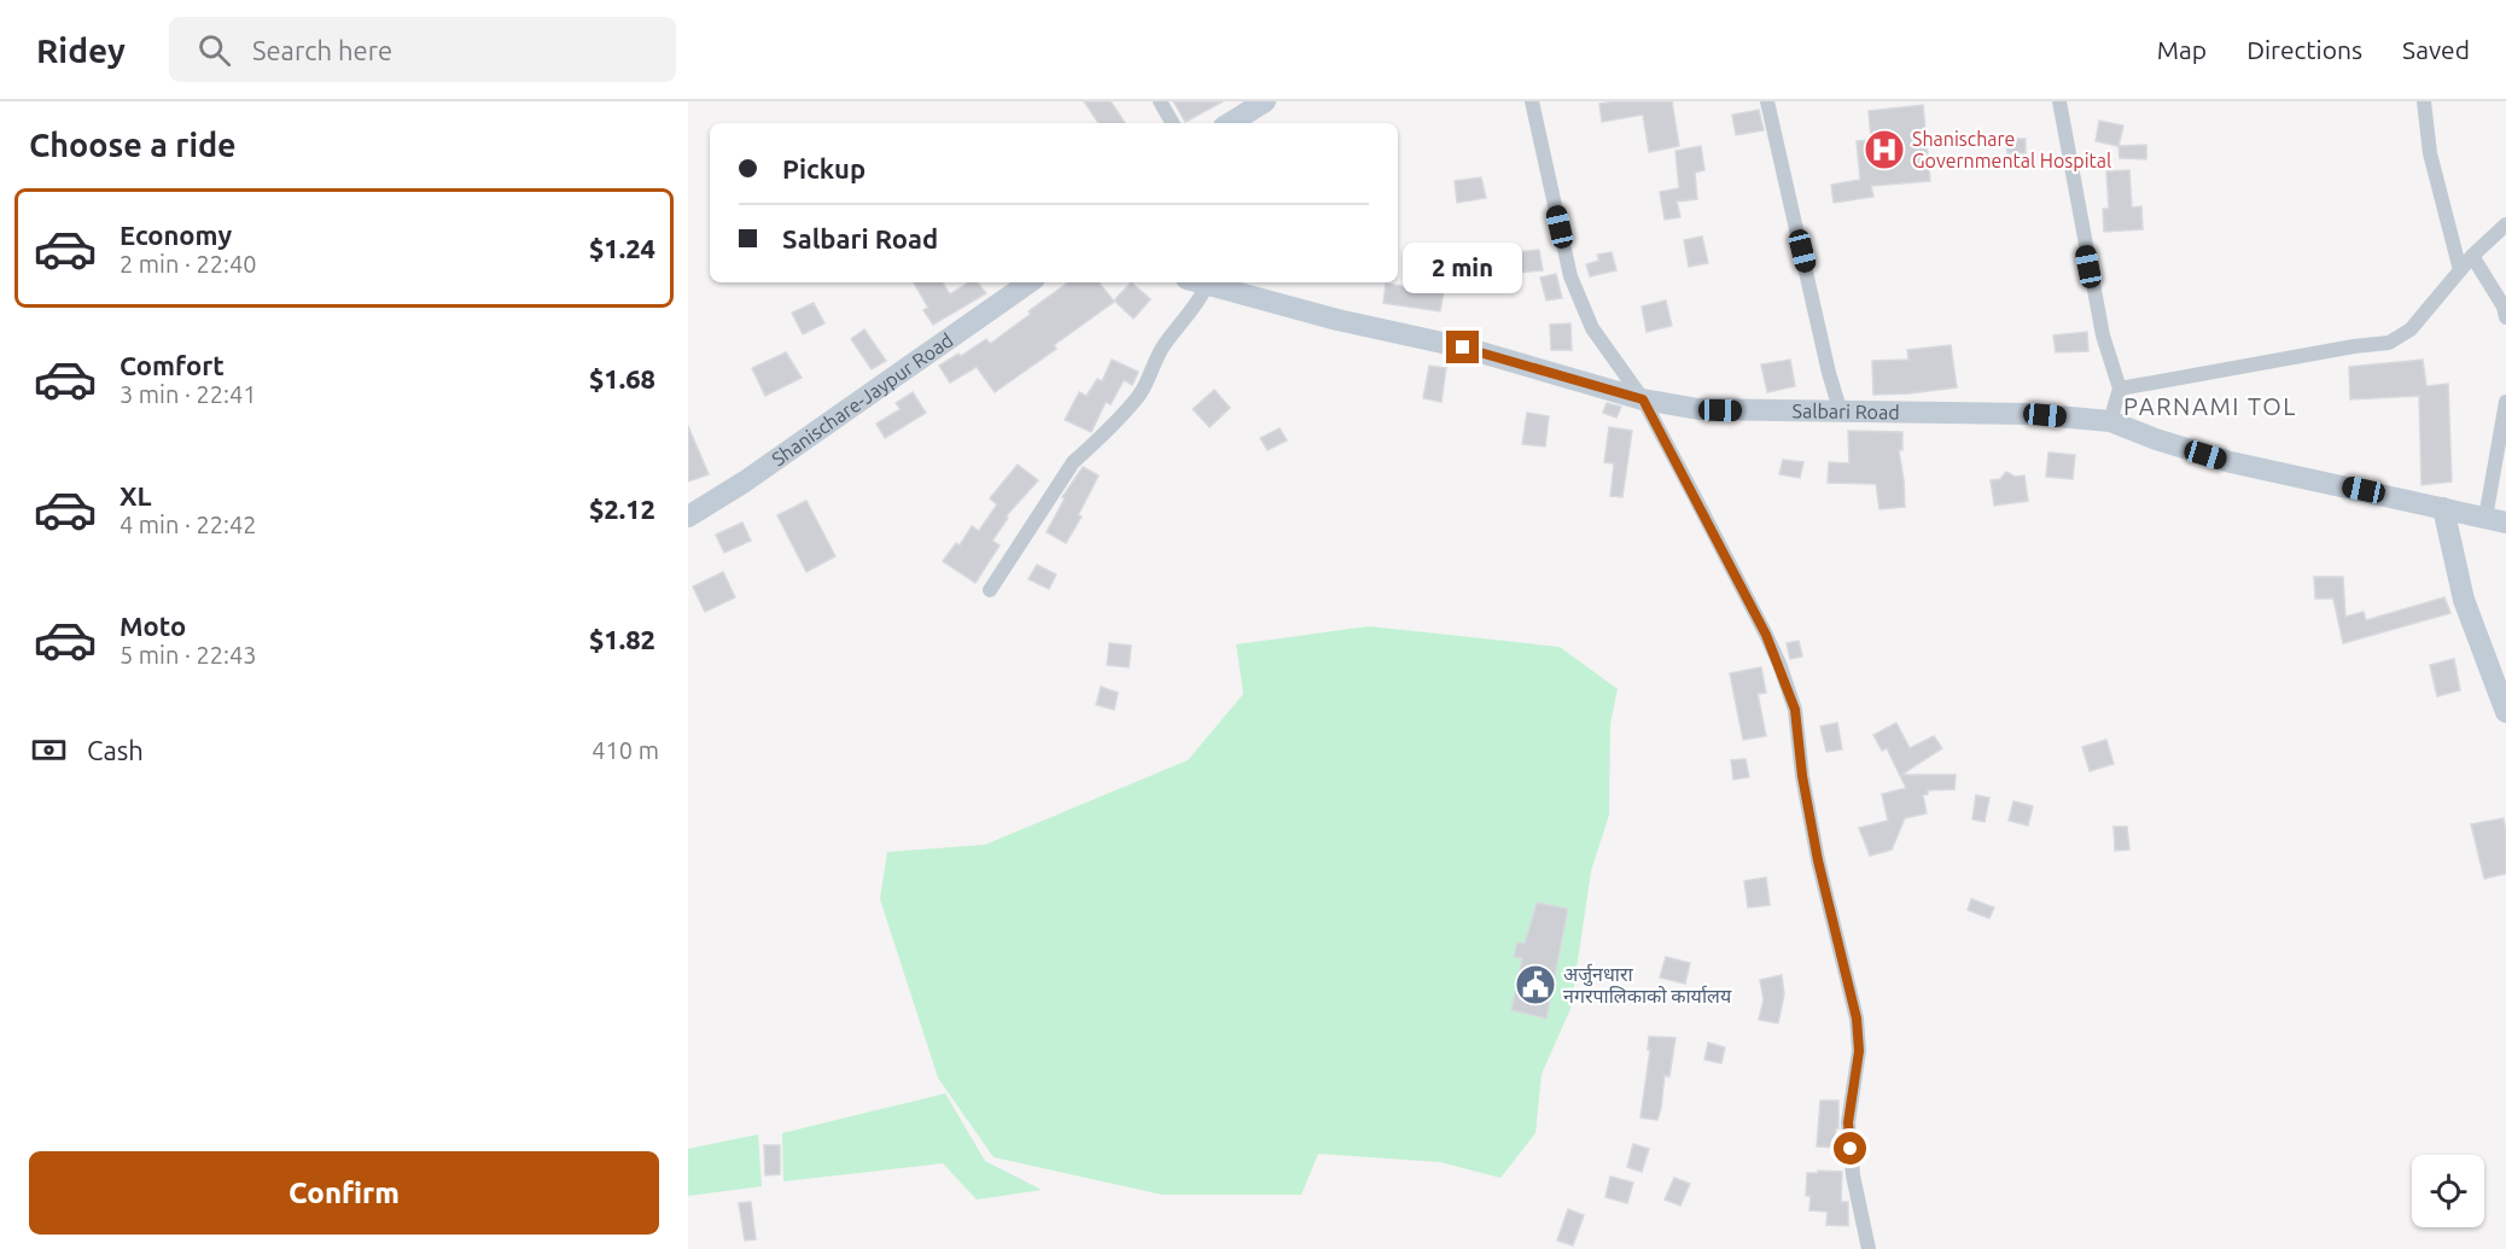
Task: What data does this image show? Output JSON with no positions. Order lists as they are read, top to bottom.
{
  "streets": {
    "street": ["Shanischare-Jaypur Road", "Salbari Road"]
  },
  "districts": ["PARNAMI TOL"],
  "places": {
    "hospital": ["Shanischare Governmental Hospital"],
    "public building": ["अर्जुनधारा नगरपालिकाको कार्यालय"]
  },
  "page": {
    "header": "Ridey",
    "search": "Search here",
    "nav": ["Map", "Directions", "Saved"],
    "heading": "Choose a ride",
    "banner": ["Pickup", "Salbari Road"],
    "list": [
      {
        "name": "Economy",
        "note": "2 min · 22:40",
        "value": "$1.24"
      },
      {
        "name": "Comfort",
        "note": "3 min · 22:41",
        "value": "$1.68"
      },
      {
        "name": "XL",
        "note": "4 min · 22:42",
        "value": "$2.12"
      },
      {
        "name": "Moto",
        "note": "5 min · 22:43",
        "value": "$1.82"
      }
    ],
    "bubble": "2 min",
    "pay": ["Cash", "410 m"],
    "buttons": "Confirm"
  }
}
